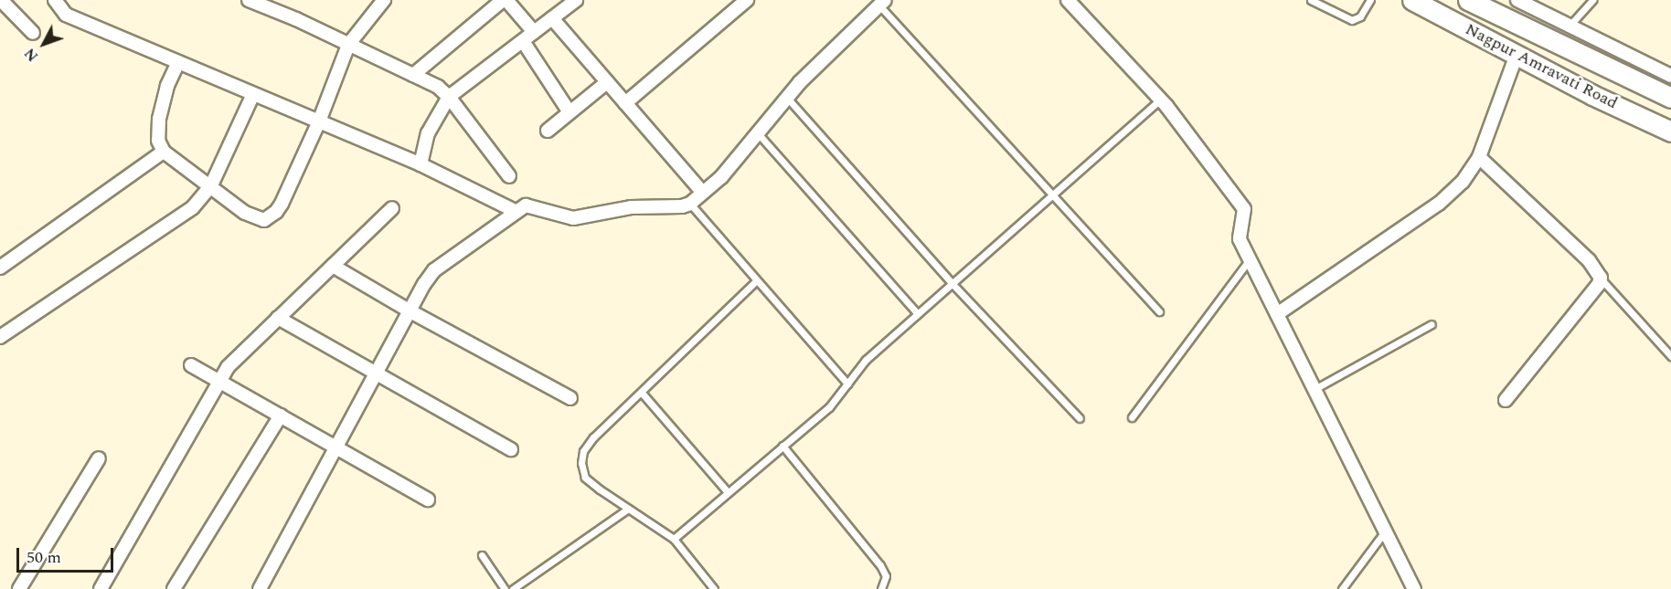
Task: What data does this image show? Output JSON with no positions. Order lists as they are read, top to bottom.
{
  "streets": {
    "highway": ["Nagpur Amravati Road"]
  },
  "scale_bar": "50 m",
  "north": "bottom left"
}
